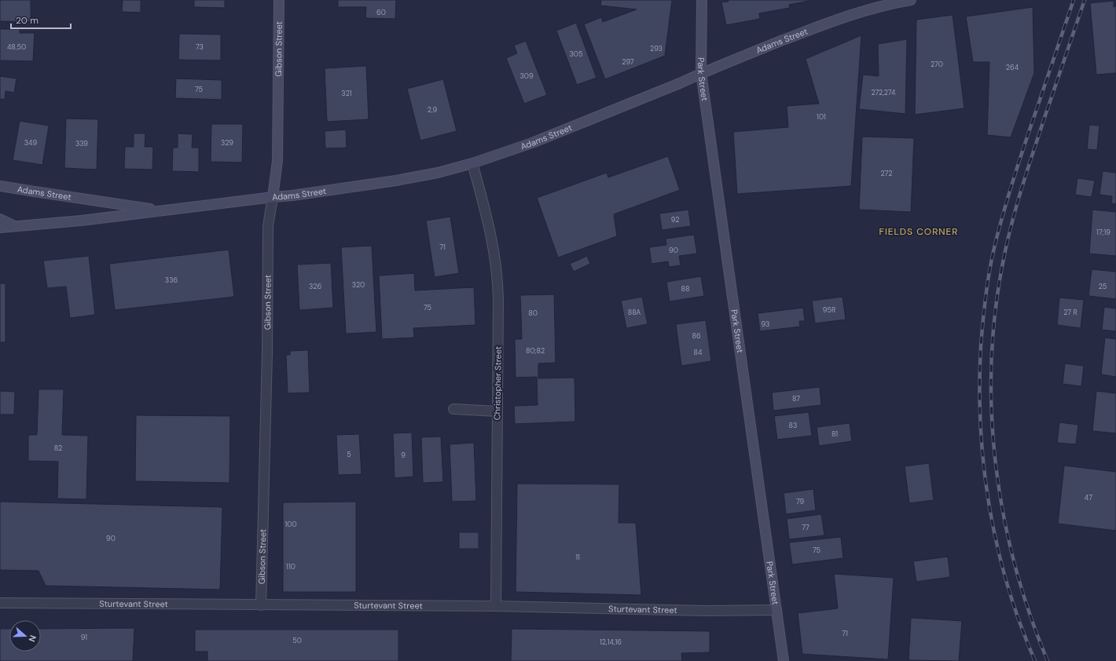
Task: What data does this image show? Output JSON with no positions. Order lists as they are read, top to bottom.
{
  "streets": {
    "main road": ["Adams Street", "Gibson Street", "Park Street"],
    "street": ["Christopher Street", "Sturtevant Street"]
  },
  "crossings": [
    ["Adams Street", "Gibson Street"],
    ["Adams Street", "Park Street"],
    ["Adams Street", "Christopher Street"],
    ["Gibson Street", "Sturtevant Street"],
    ["Park Street", "Sturtevant Street"],
    ["Christopher Street", "Sturtevant Street"]
  ],
  "districts": ["FIELDS CORNER"],
  "house_numbers": [
    "60",
    "48,50",
    "73",
    "293",
    "305",
    "297",
    "270",
    "264",
    "309",
    "75",
    "272,274",
    "321",
    "2,9",
    "101",
    "349",
    "329",
    "339",
    "272",
    "92",
    "17;19",
    "71",
    "90",
    "336",
    "320",
    "326",
    "25",
    "88",
    "75",
    "95R",
    "88A",
    "27 R",
    "80",
    "93",
    "86",
    "80;82",
    "84",
    "87",
    "83",
    "81",
    "82",
    "5",
    "9",
    "47",
    "79",
    "100",
    "77",
    "90",
    "75",
    "11",
    "110",
    "71",
    "91",
    "50",
    "12,14,16"
  ],
  "scale_bar": "20 m",
  "north": "right"
}
